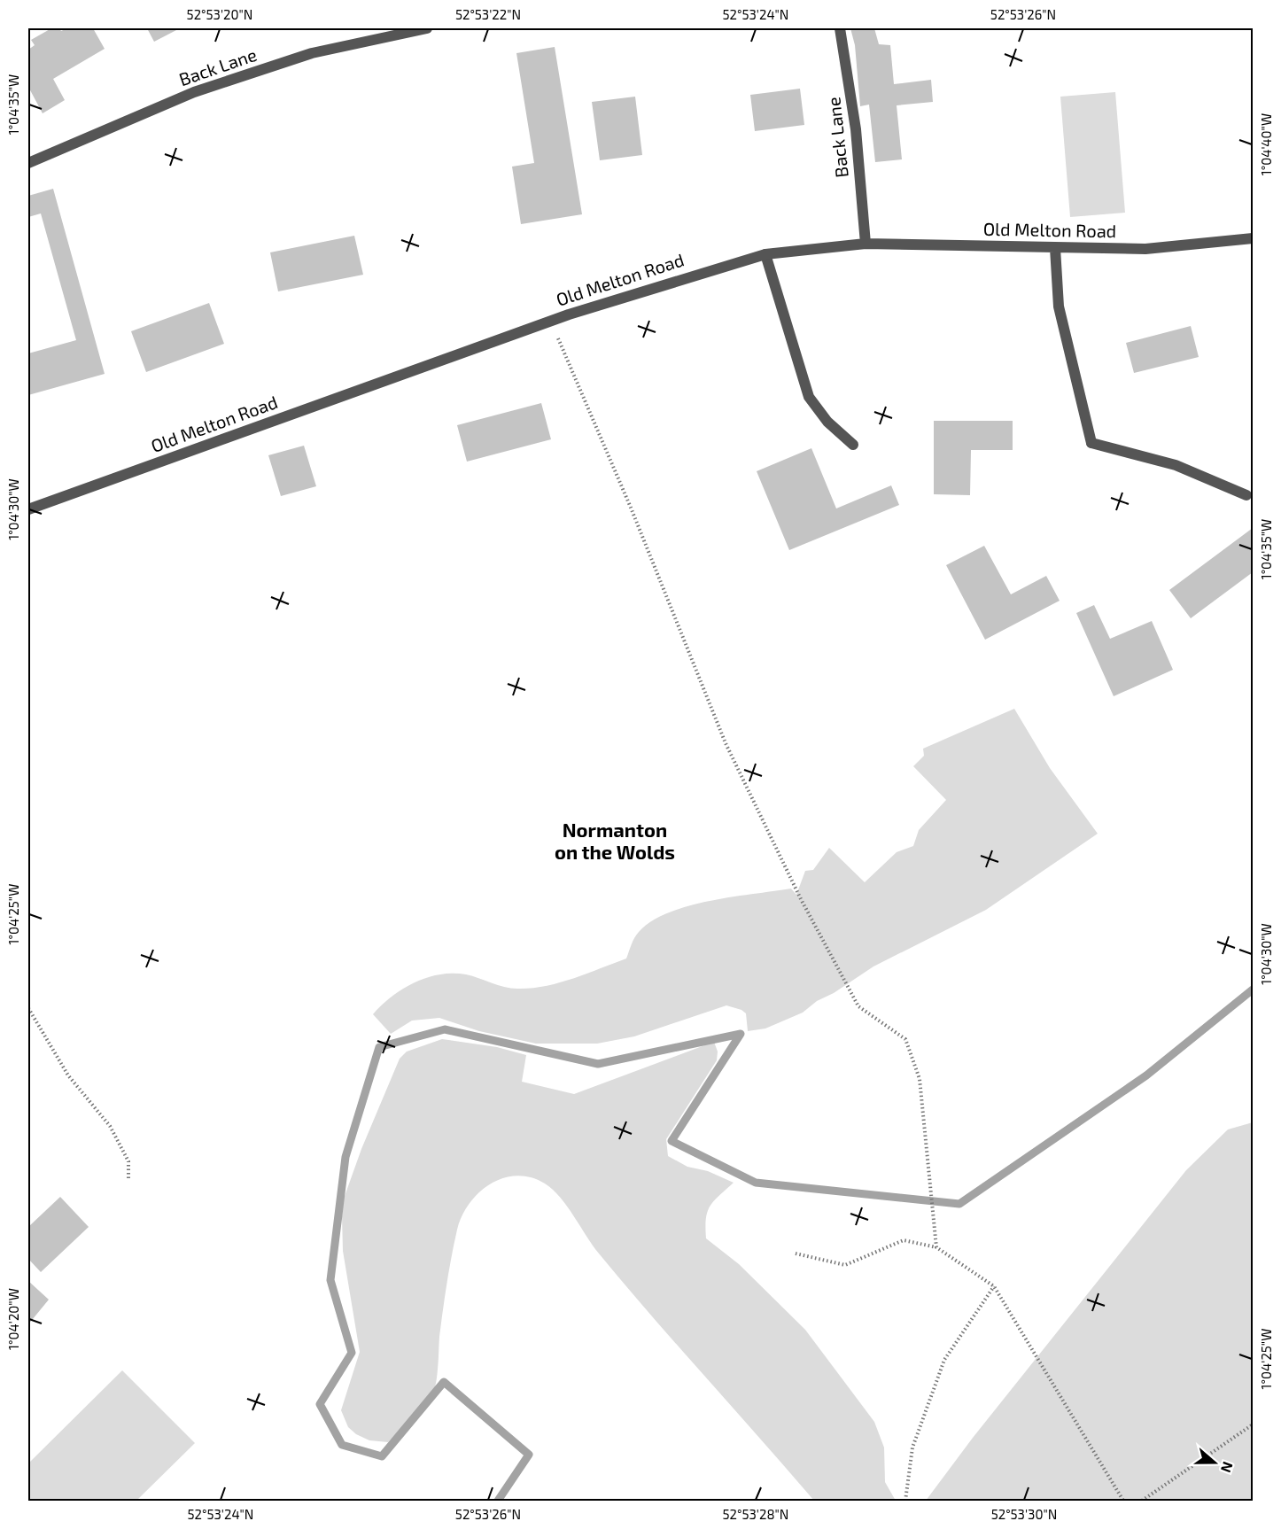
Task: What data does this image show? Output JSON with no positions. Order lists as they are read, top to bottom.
{
  "streets": {
    "street": ["Back Lane", "Old Melton Road"]
  },
  "crossings": [
    ["Back Lane", "Old Melton Road"]
  ],
  "districts": ["Normanton on the Wolds"],
  "north": "right",
  "coordinates": [
    "52°53'20\"N",
    "52°53'22\"N",
    "52°53'24\"N",
    "52°53'26\"N",
    "1°04'35\"W",
    "1°04'40\"W",
    "1°04'30\"W",
    "1°04'25\"W",
    "1°04'20\"W",
    "52°53'28\"N",
    "52°53'30\"N"
  ]
}
